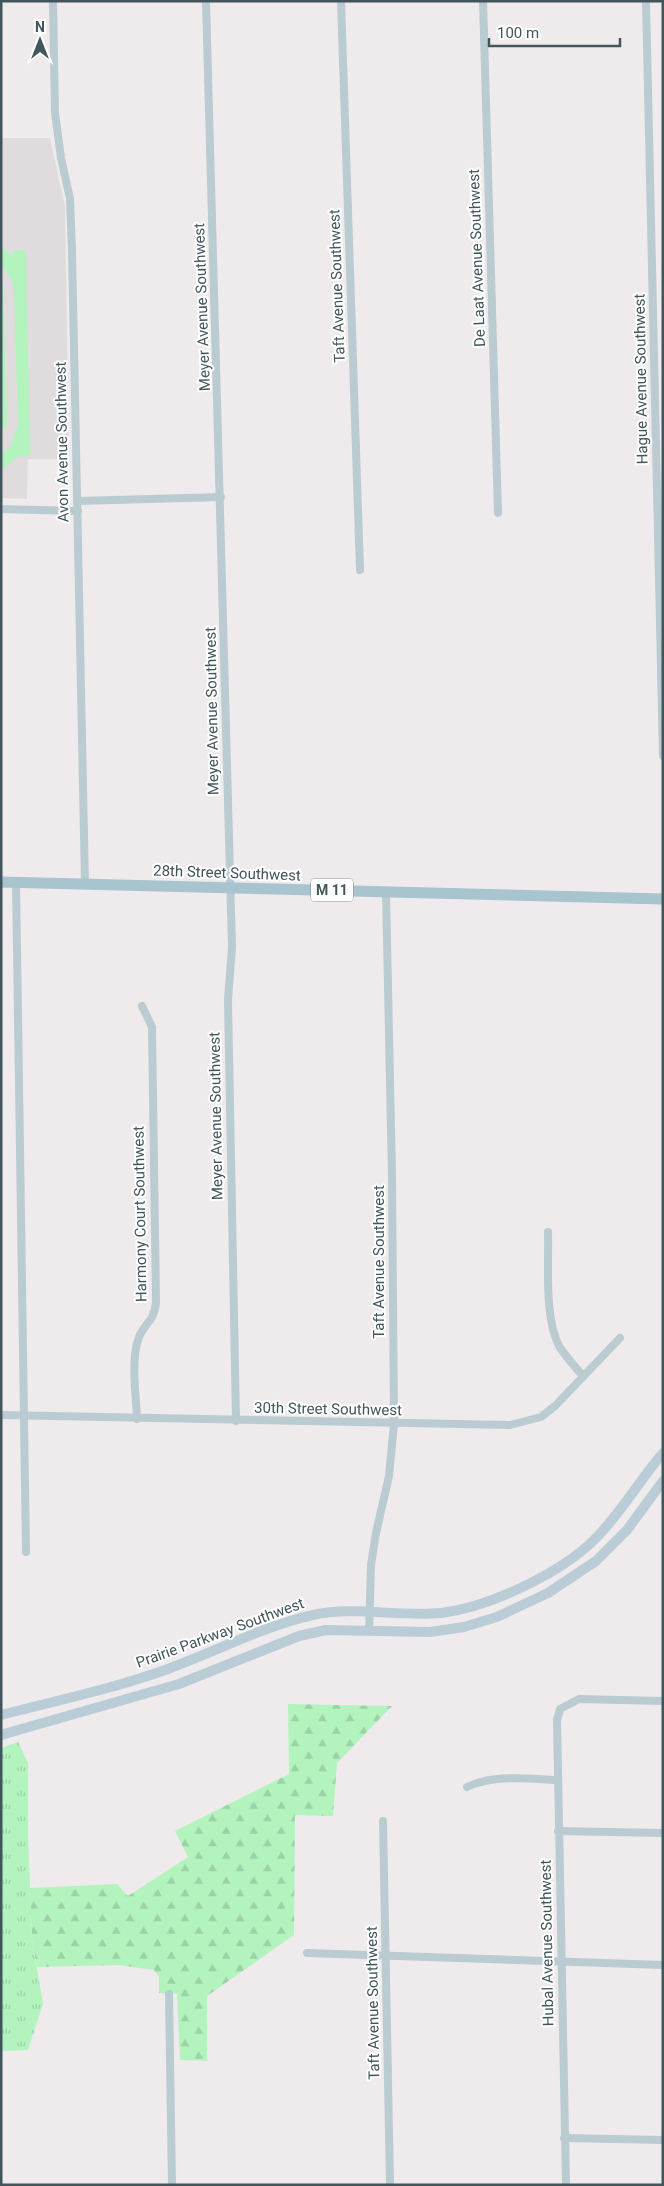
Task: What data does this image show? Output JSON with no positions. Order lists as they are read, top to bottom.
{
  "streets": {
    "main road": ["28th Street Southwest", "M 11"],
    "street": [
      "De Laat Avenue Southwest",
      "Taft Avenue Southwest",
      "Meyer Avenue Southwest",
      "Hague Avenue Southwest",
      "Avon Avenue Southwest",
      "Harmony Court Southwest",
      "30th Street Southwest",
      "Prairie Parkway Southwest",
      "Hubal Avenue Southwest"
    ]
  },
  "crossings": [
    ["Taft Avenue Southwest", "28th Street Southwest"],
    ["Taft Avenue Southwest", "30th Street Southwest"],
    ["Taft Avenue Southwest", "Prairie Parkway Southwest"],
    ["Meyer Avenue Southwest", "28th Street Southwest"],
    ["Meyer Avenue Southwest", "30th Street Southwest"],
    ["Avon Avenue Southwest", "28th Street Southwest"],
    ["Harmony Court Southwest", "30th Street Southwest"]
  ],
  "scale_bar": "100 m",
  "north": "top"
}
